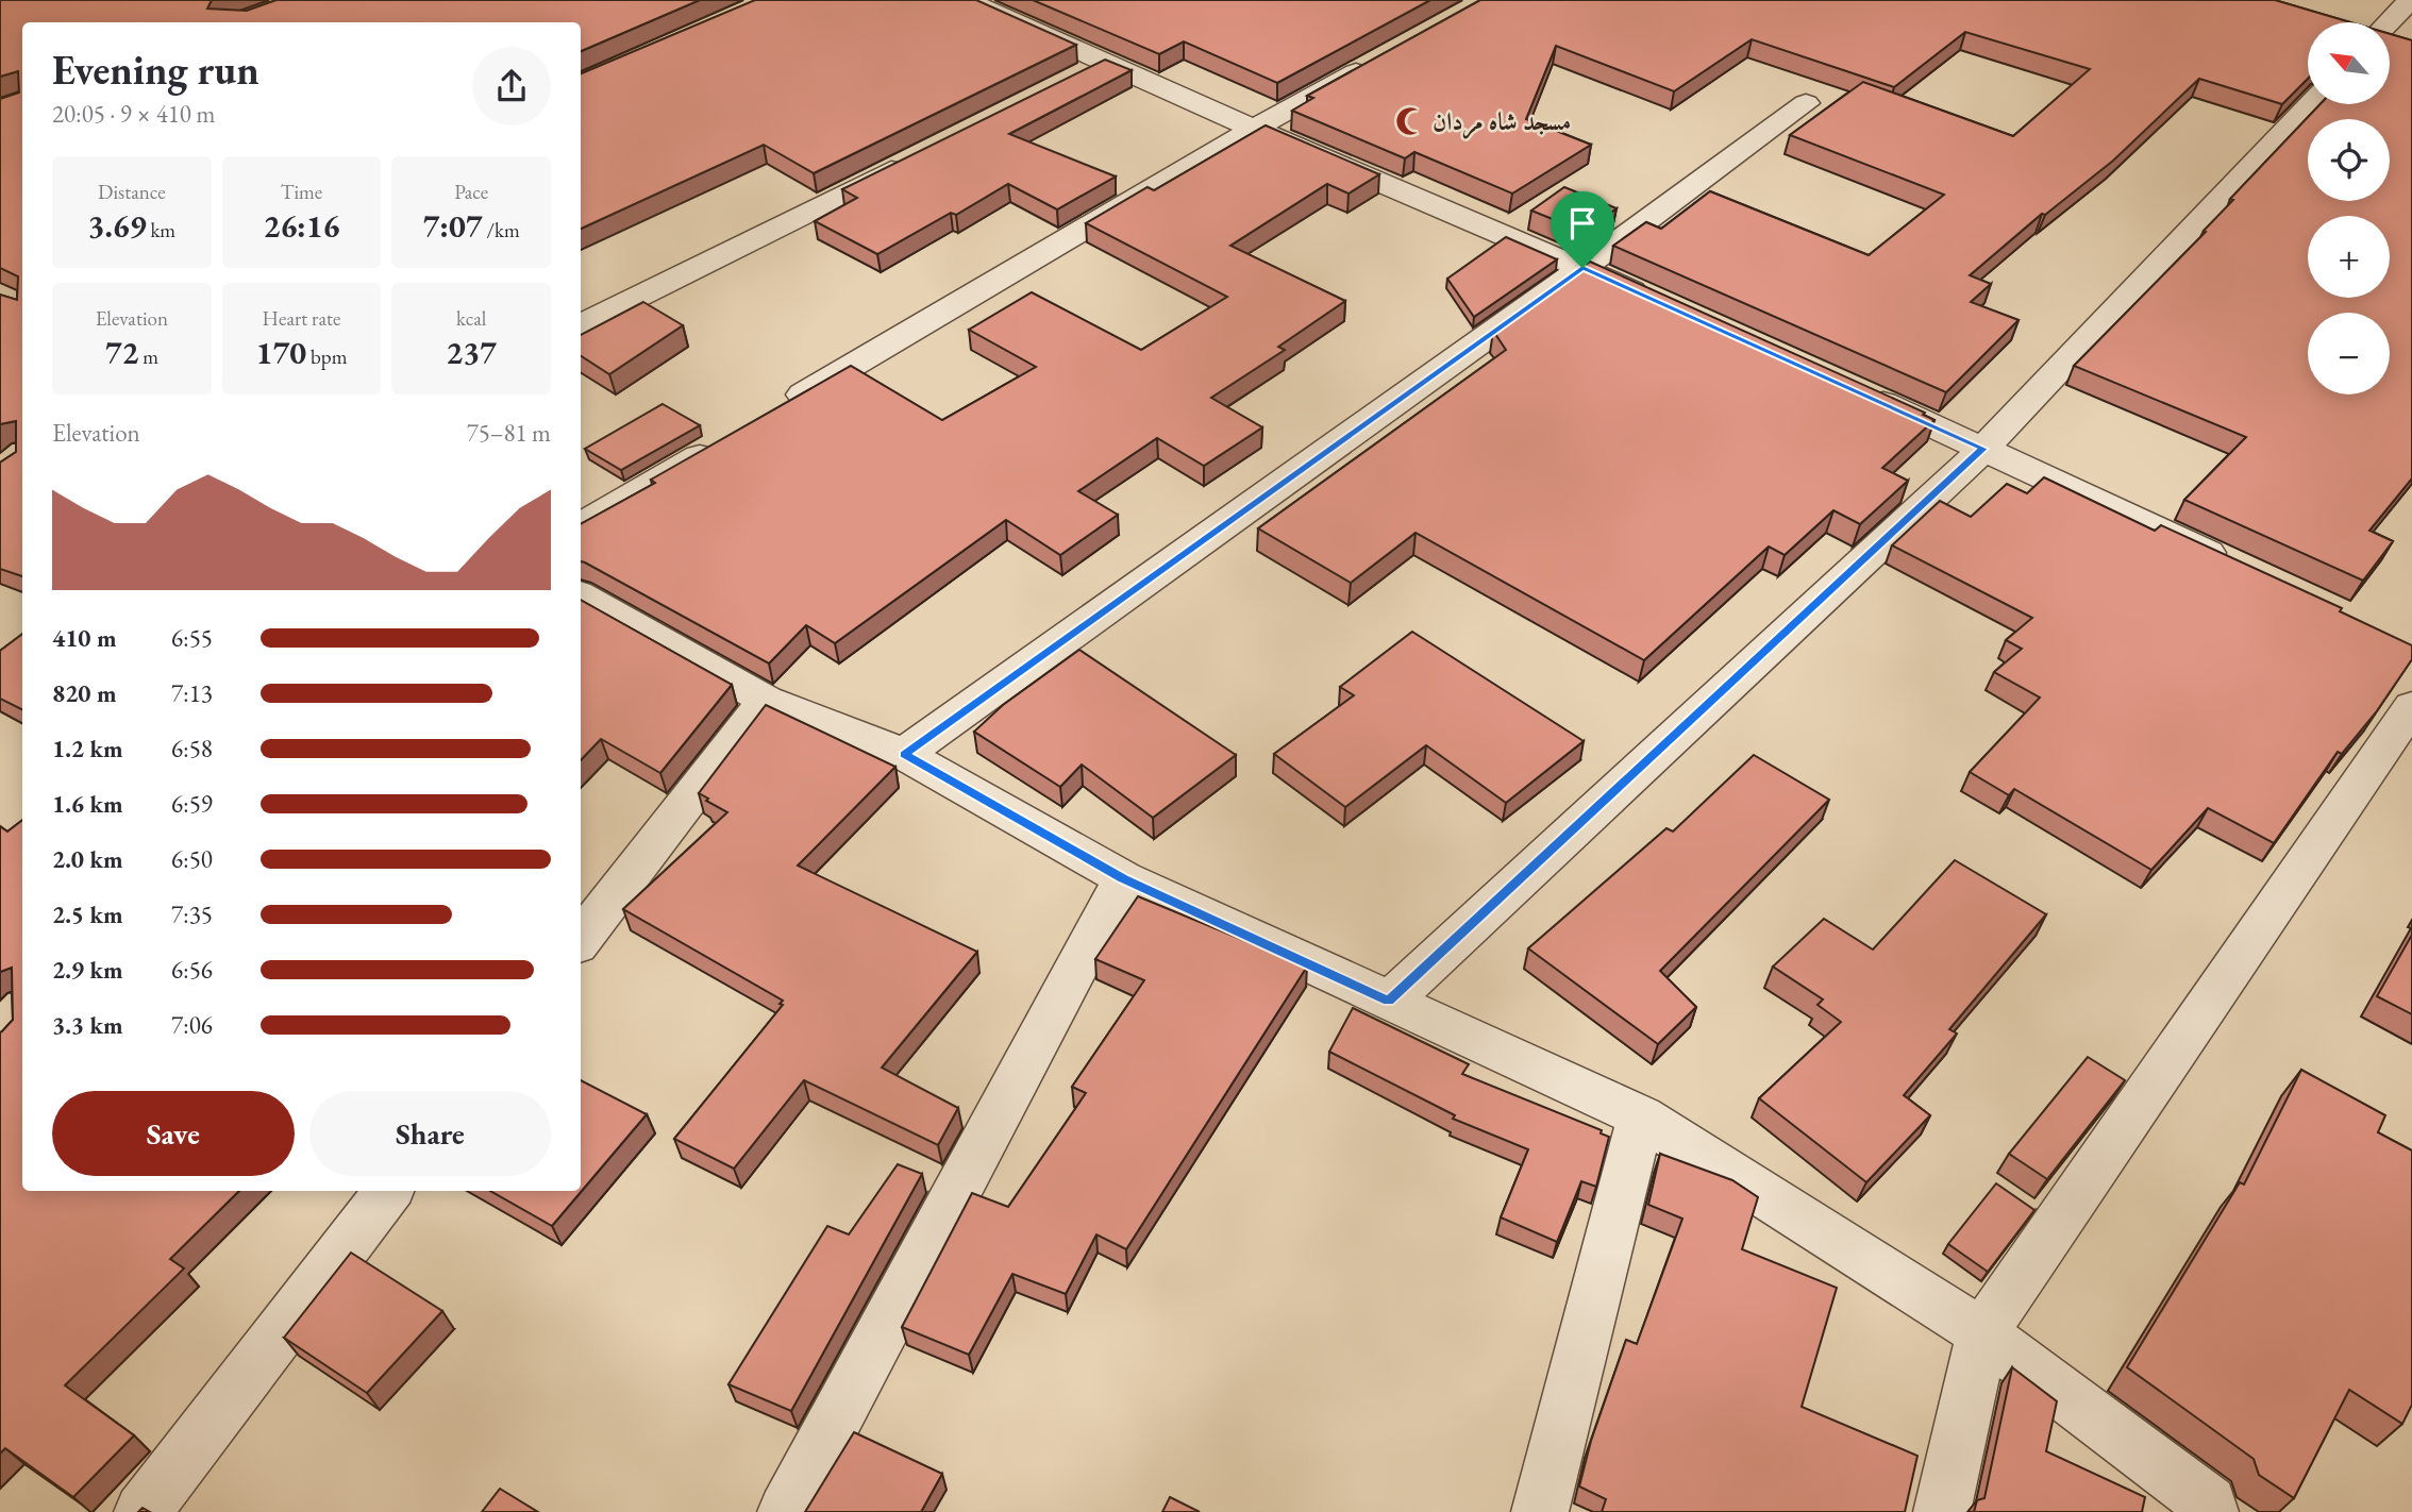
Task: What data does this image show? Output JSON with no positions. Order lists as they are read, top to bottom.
{
  "places": {
    "mosque": ["مسجد شاه مردان"]
  },
  "north": "top left",
  "page": {
    "map_buttons": ["+", "−"],
    "heading": ["Evening run", "20:05 · 9 × 410 m"],
    "stats": [
      ["Distance", "3.69 km"],
      ["Time", "26:16"],
      ["Pace", "7:07 /km"],
      ["Elevation", "72 m"],
      ["Heart rate", "170 bpm"],
      ["kcal", "237"]
    ],
    "chart": ["Elevation", "75–81 m"],
    "list": [
      {
        "name": "410 m",
        "note": "6:55"
      },
      {
        "name": "820 m",
        "note": "7:13"
      },
      {
        "name": "1.2 km",
        "note": "6:58"
      },
      {
        "name": "1.6 km",
        "note": "6:59"
      },
      {
        "name": "2.0 km",
        "note": "6:50"
      },
      {
        "name": "2.5 km",
        "note": "7:35"
      },
      {
        "name": "2.9 km",
        "note": "6:56"
      },
      {
        "name": "3.3 km",
        "note": "7:06"
      }
    ],
    "buttons": ["Save", "Share"]
  }
}
